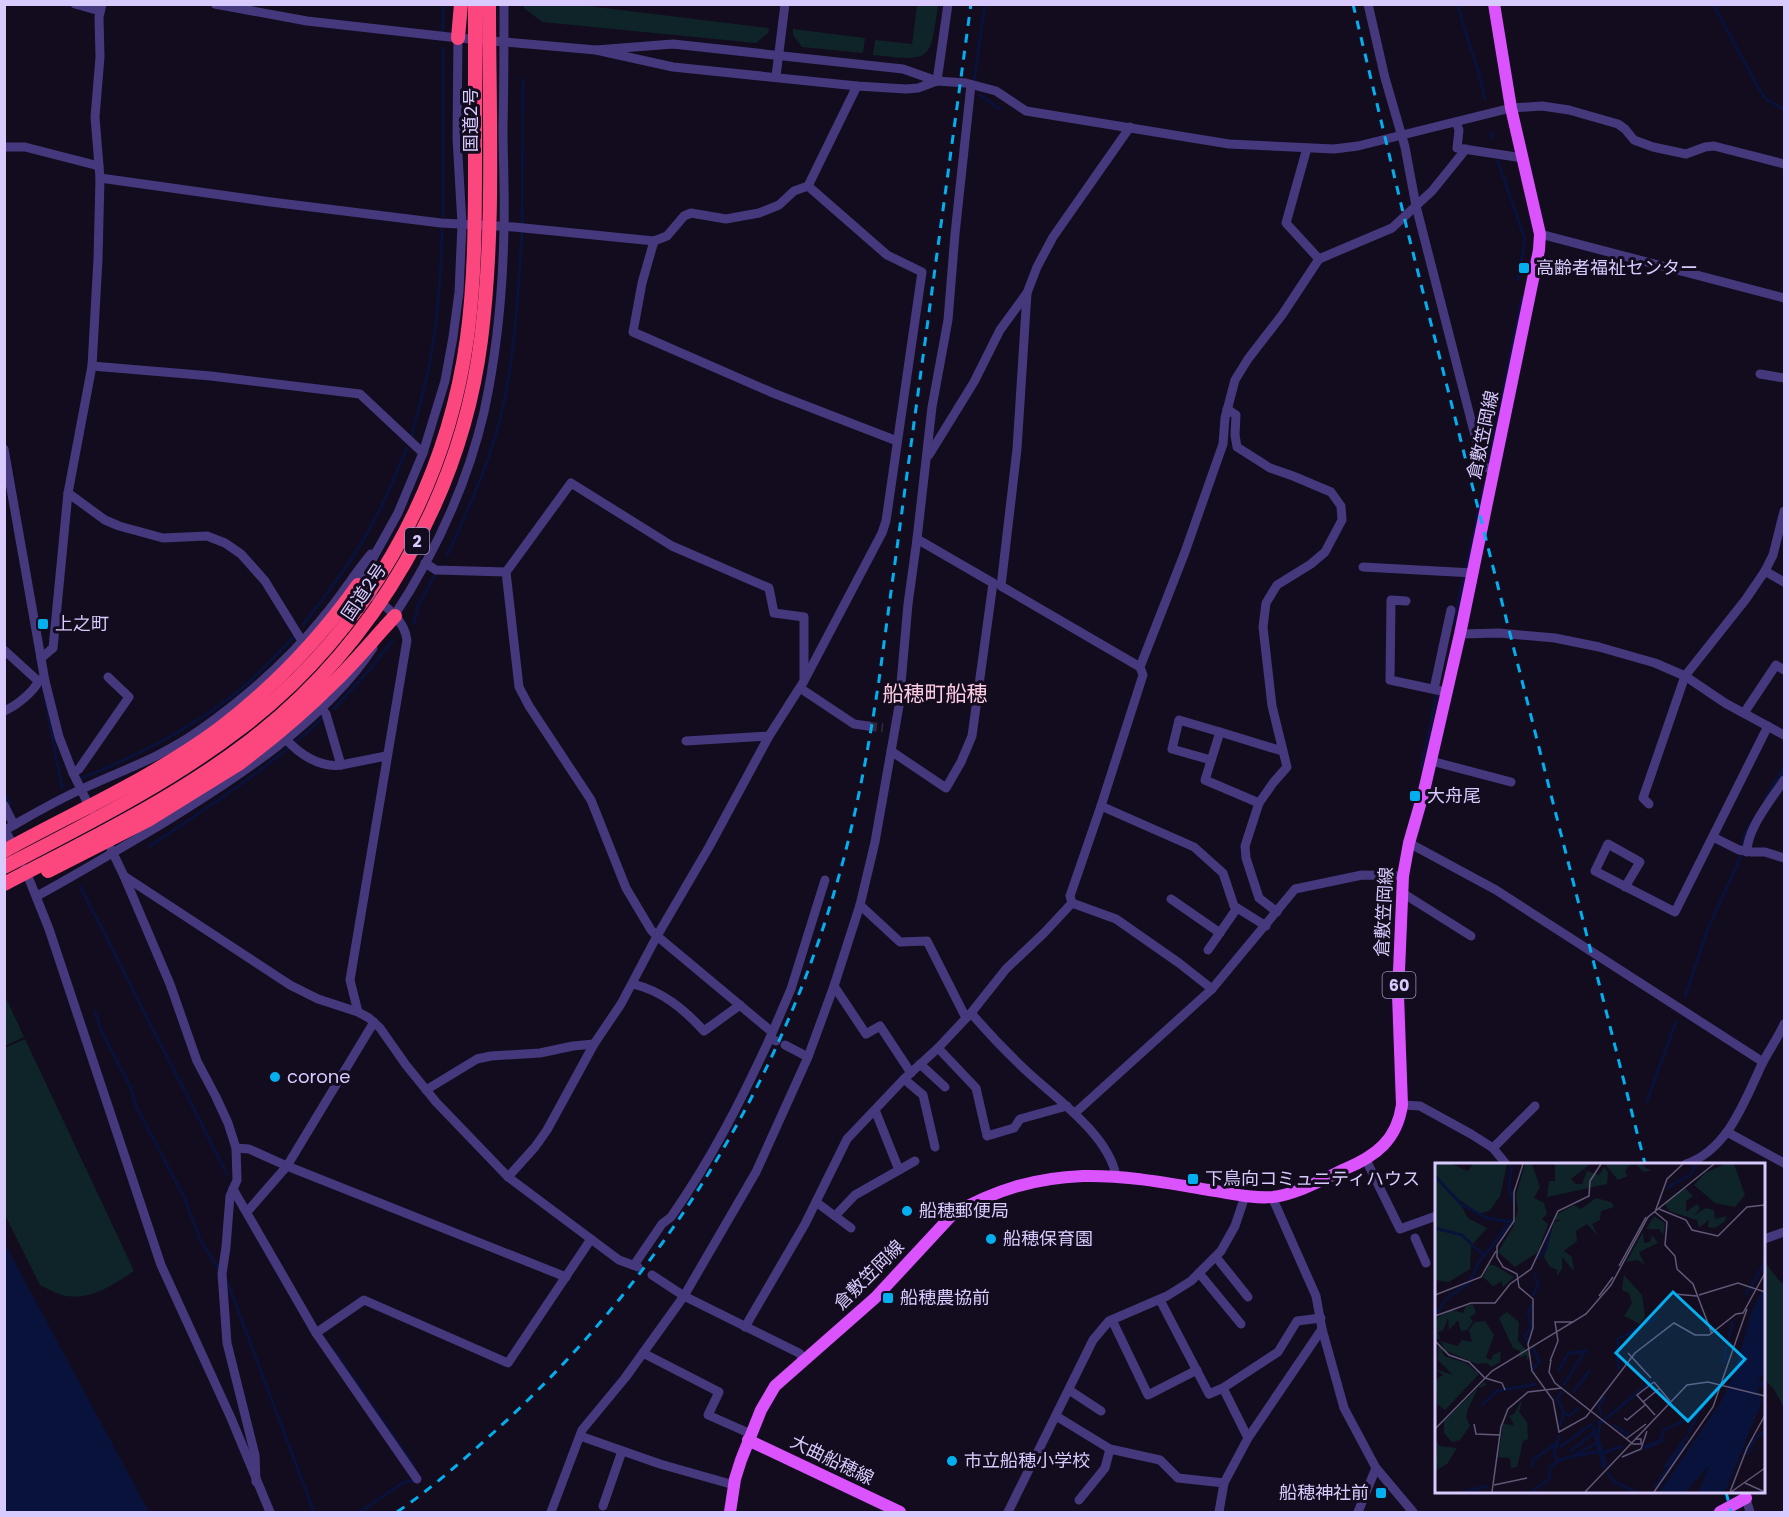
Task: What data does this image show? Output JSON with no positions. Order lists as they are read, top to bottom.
{
  "streets": {
    "highway": ["国道2号", "2"],
    "main road": ["倉敷笠岡線", "60", "大曲船穂線"]
  },
  "crossings": [
    ["倉敷笠岡線", "大曲船穂線"]
  ],
  "districts": ["船穂町船穂"],
  "places": {
    "transit": [
      "高齢者福祉センター",
      "上之町",
      "大舟尾",
      "下鳥向コミュニティハウス",
      "船穂農協前",
      "船穂神社前"
    ],
    "other": [
      "corone",
      "船穂郵便局",
      "船穂保育園",
      "市立船穂小学校"
    ]
  }
}
